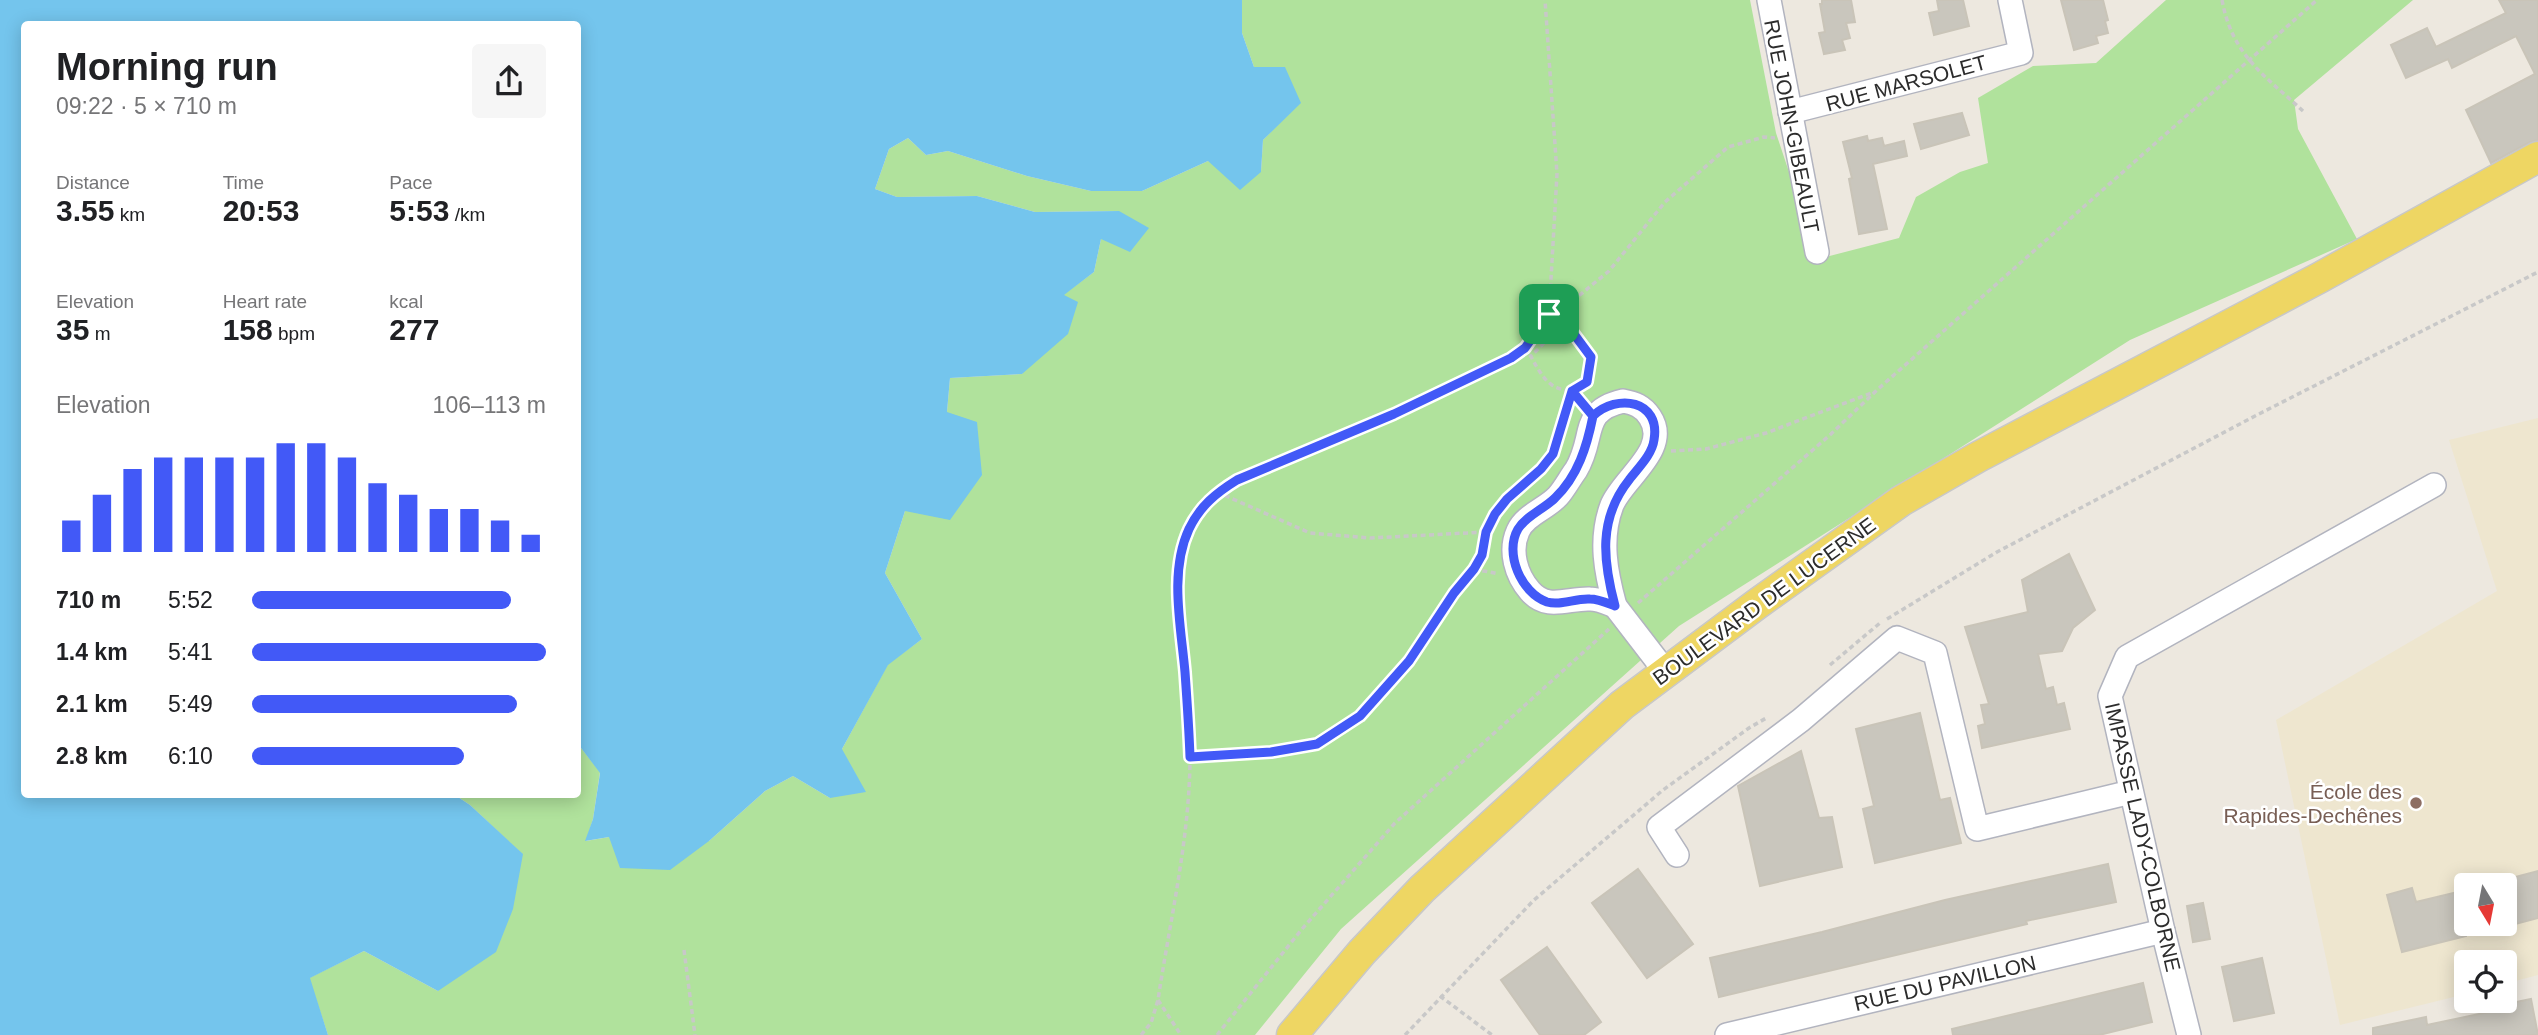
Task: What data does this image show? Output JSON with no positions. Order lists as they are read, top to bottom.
{
  "streets": {
    "main road": ["BOULEVARD DE LUCERNE"],
    "street": [
      "RUE MARSOLET",
      "RUE JOHN-GIBEAULT",
      "IMPASSE LADY-COLBORNE",
      "RUE DU PAVILLON"
    ]
  },
  "crossings": [
    ["RUE MARSOLET", "RUE JOHN-GIBEAULT"],
    ["IMPASSE LADY-COLBORNE", "RUE DU PAVILLON"]
  ],
  "places": ["École des Rapides-Dechênes"],
  "north": "bottom",
  "page": {
    "heading": ["Morning run", "09:22 · 5 × 710 m"],
    "stats": [
      ["Distance", "3.55 km"],
      ["Time", "20:53"],
      ["Pace", "5:53 /km"],
      ["Elevation", "35 m"],
      ["Heart rate", "158 bpm"],
      ["kcal", "277"]
    ],
    "chart": ["Elevation", "106–113 m"],
    "list": [
      {
        "name": "710 m",
        "note": "5:52"
      },
      {
        "name": "1.4 km",
        "note": "5:41"
      },
      {
        "name": "2.1 km",
        "note": "5:49"
      },
      {
        "name": "2.8 km",
        "note": "6:10"
      }
    ]
  }
}
